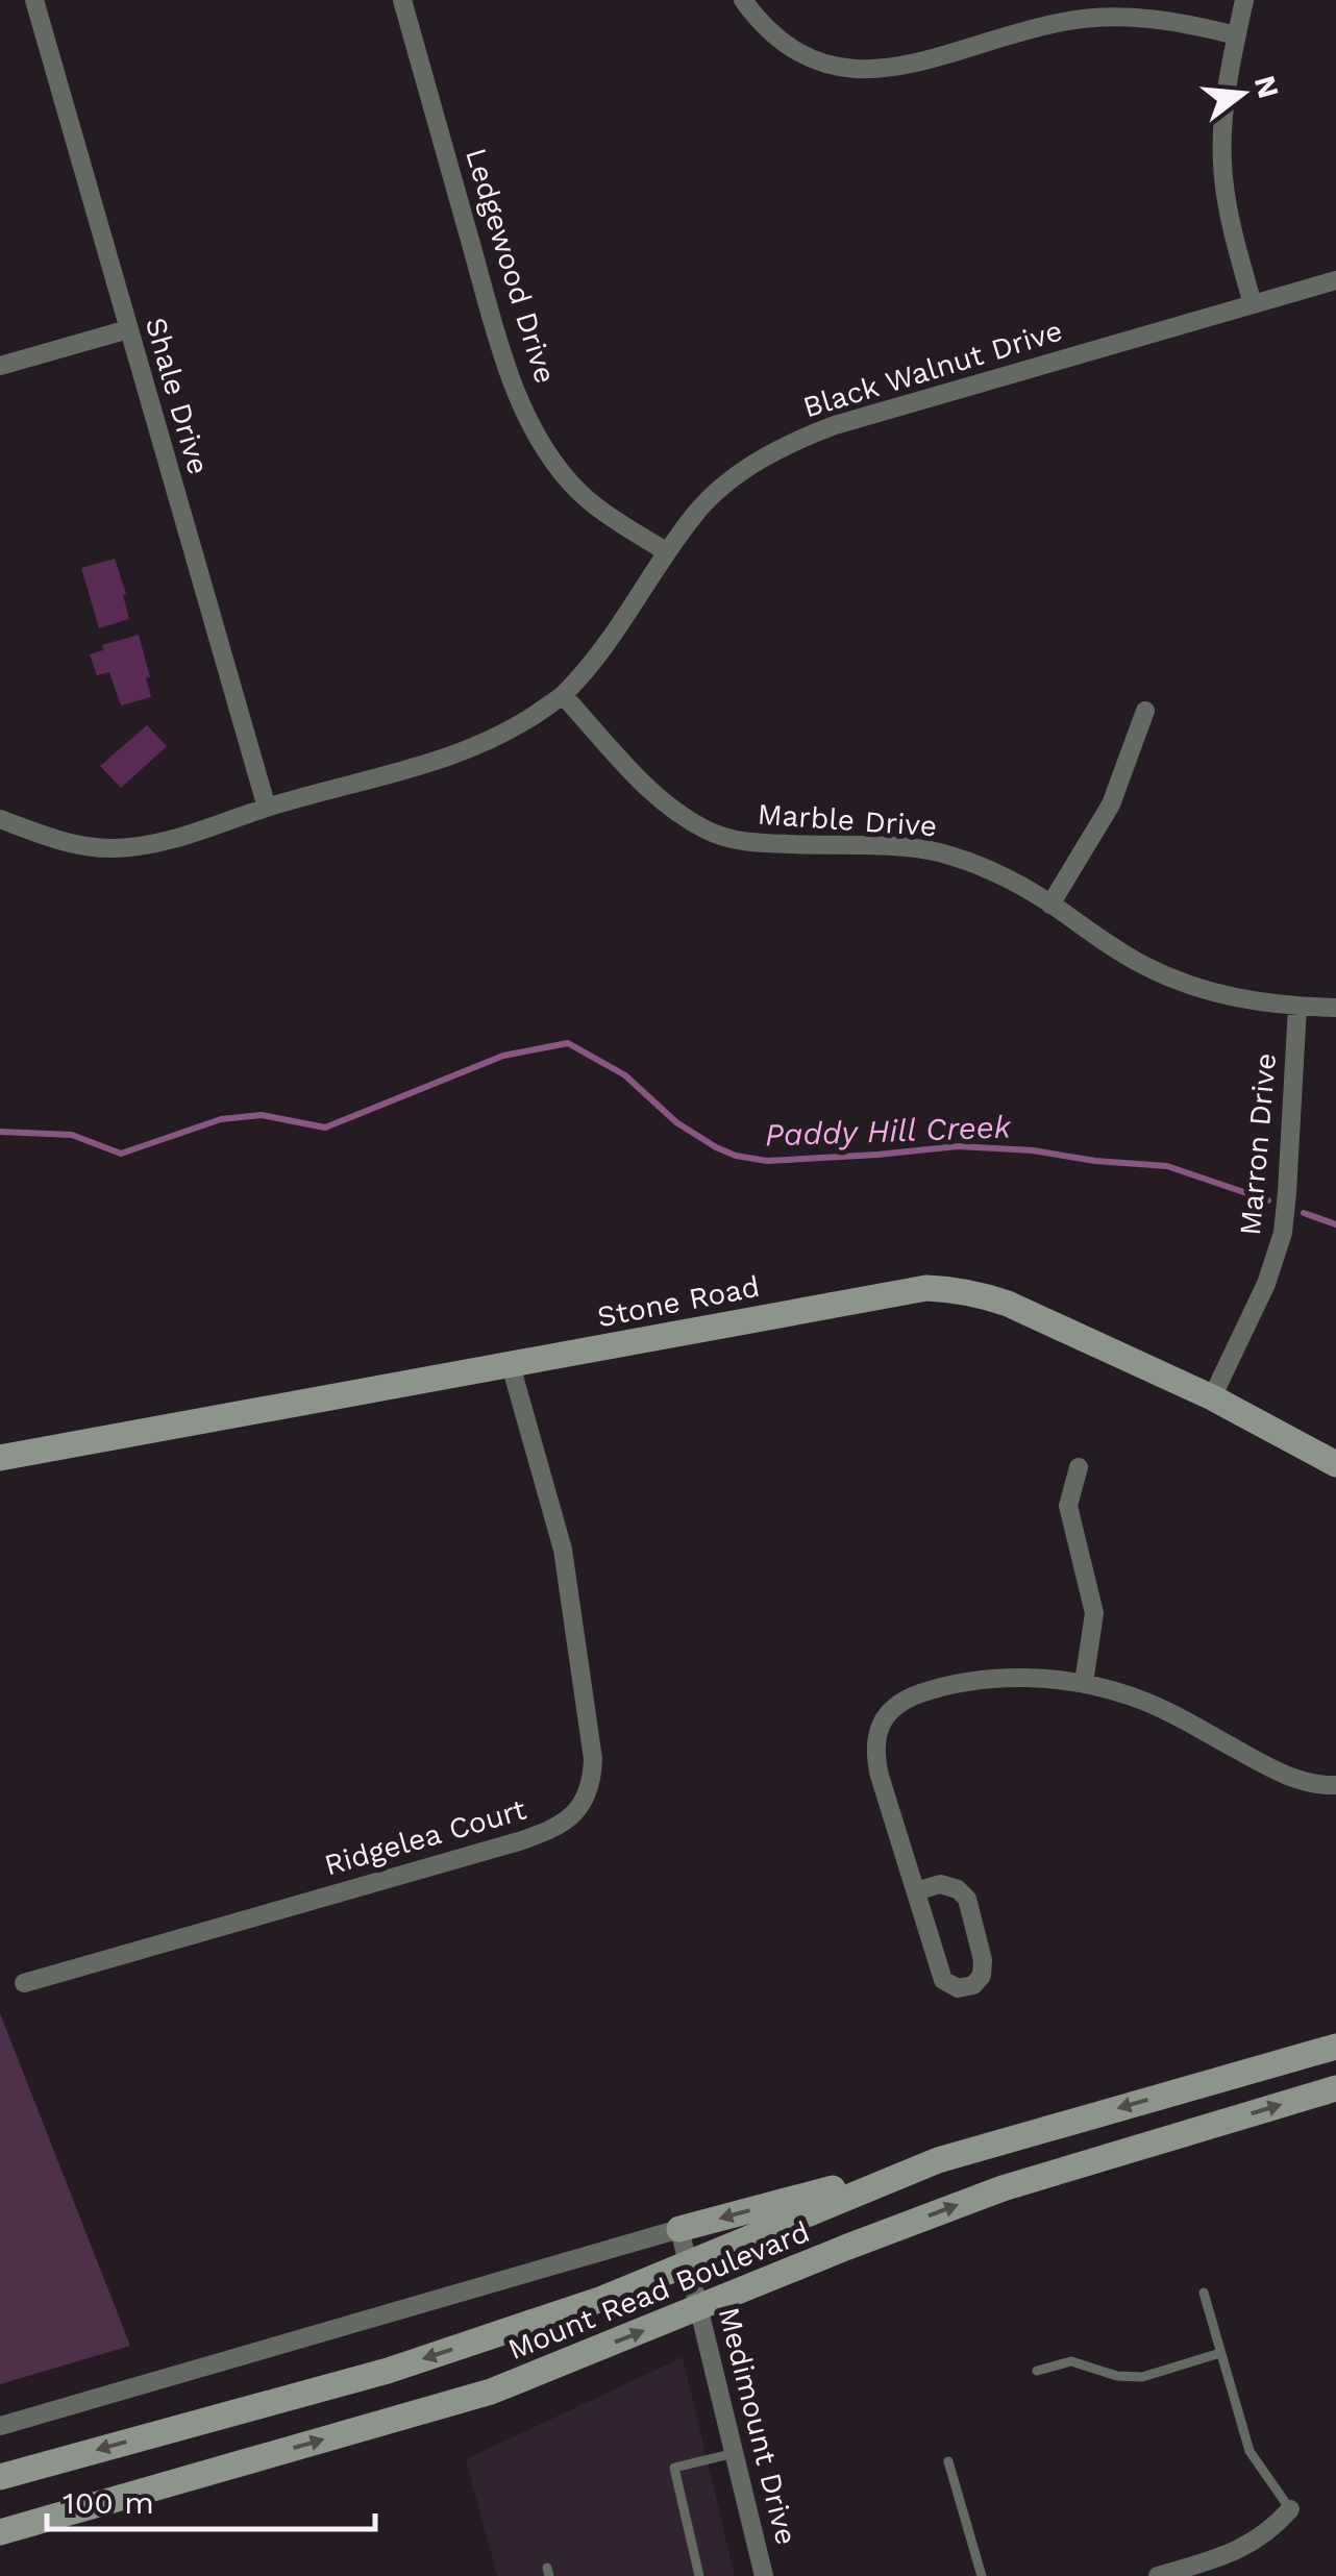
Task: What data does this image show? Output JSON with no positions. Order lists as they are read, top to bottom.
{
  "streets": {
    "main road": ["Stone Road", "Mount Read Boulevard"],
    "street": [
      "Ledgewood Drive",
      "Black Walnut Drive",
      "Shale Drive",
      "Marble Drive",
      "Marron Drive",
      "Ridgelea Court",
      "Medimount Drive"
    ]
  },
  "crossings": [
    ["Ledgewood Drive", "Black Walnut Drive"],
    ["Black Walnut Drive", "Shale Drive"],
    ["Black Walnut Drive", "Marble Drive"],
    ["Marble Drive", "Marron Drive"],
    ["Marron Drive", "Stone Road"],
    ["Stone Road", "Ridgelea Court"],
    ["Mount Read Boulevard", "Medimount Drive"]
  ],
  "water": ["Paddy Hill Creek"],
  "scale_bar": "100 m",
  "north": "right"
}
